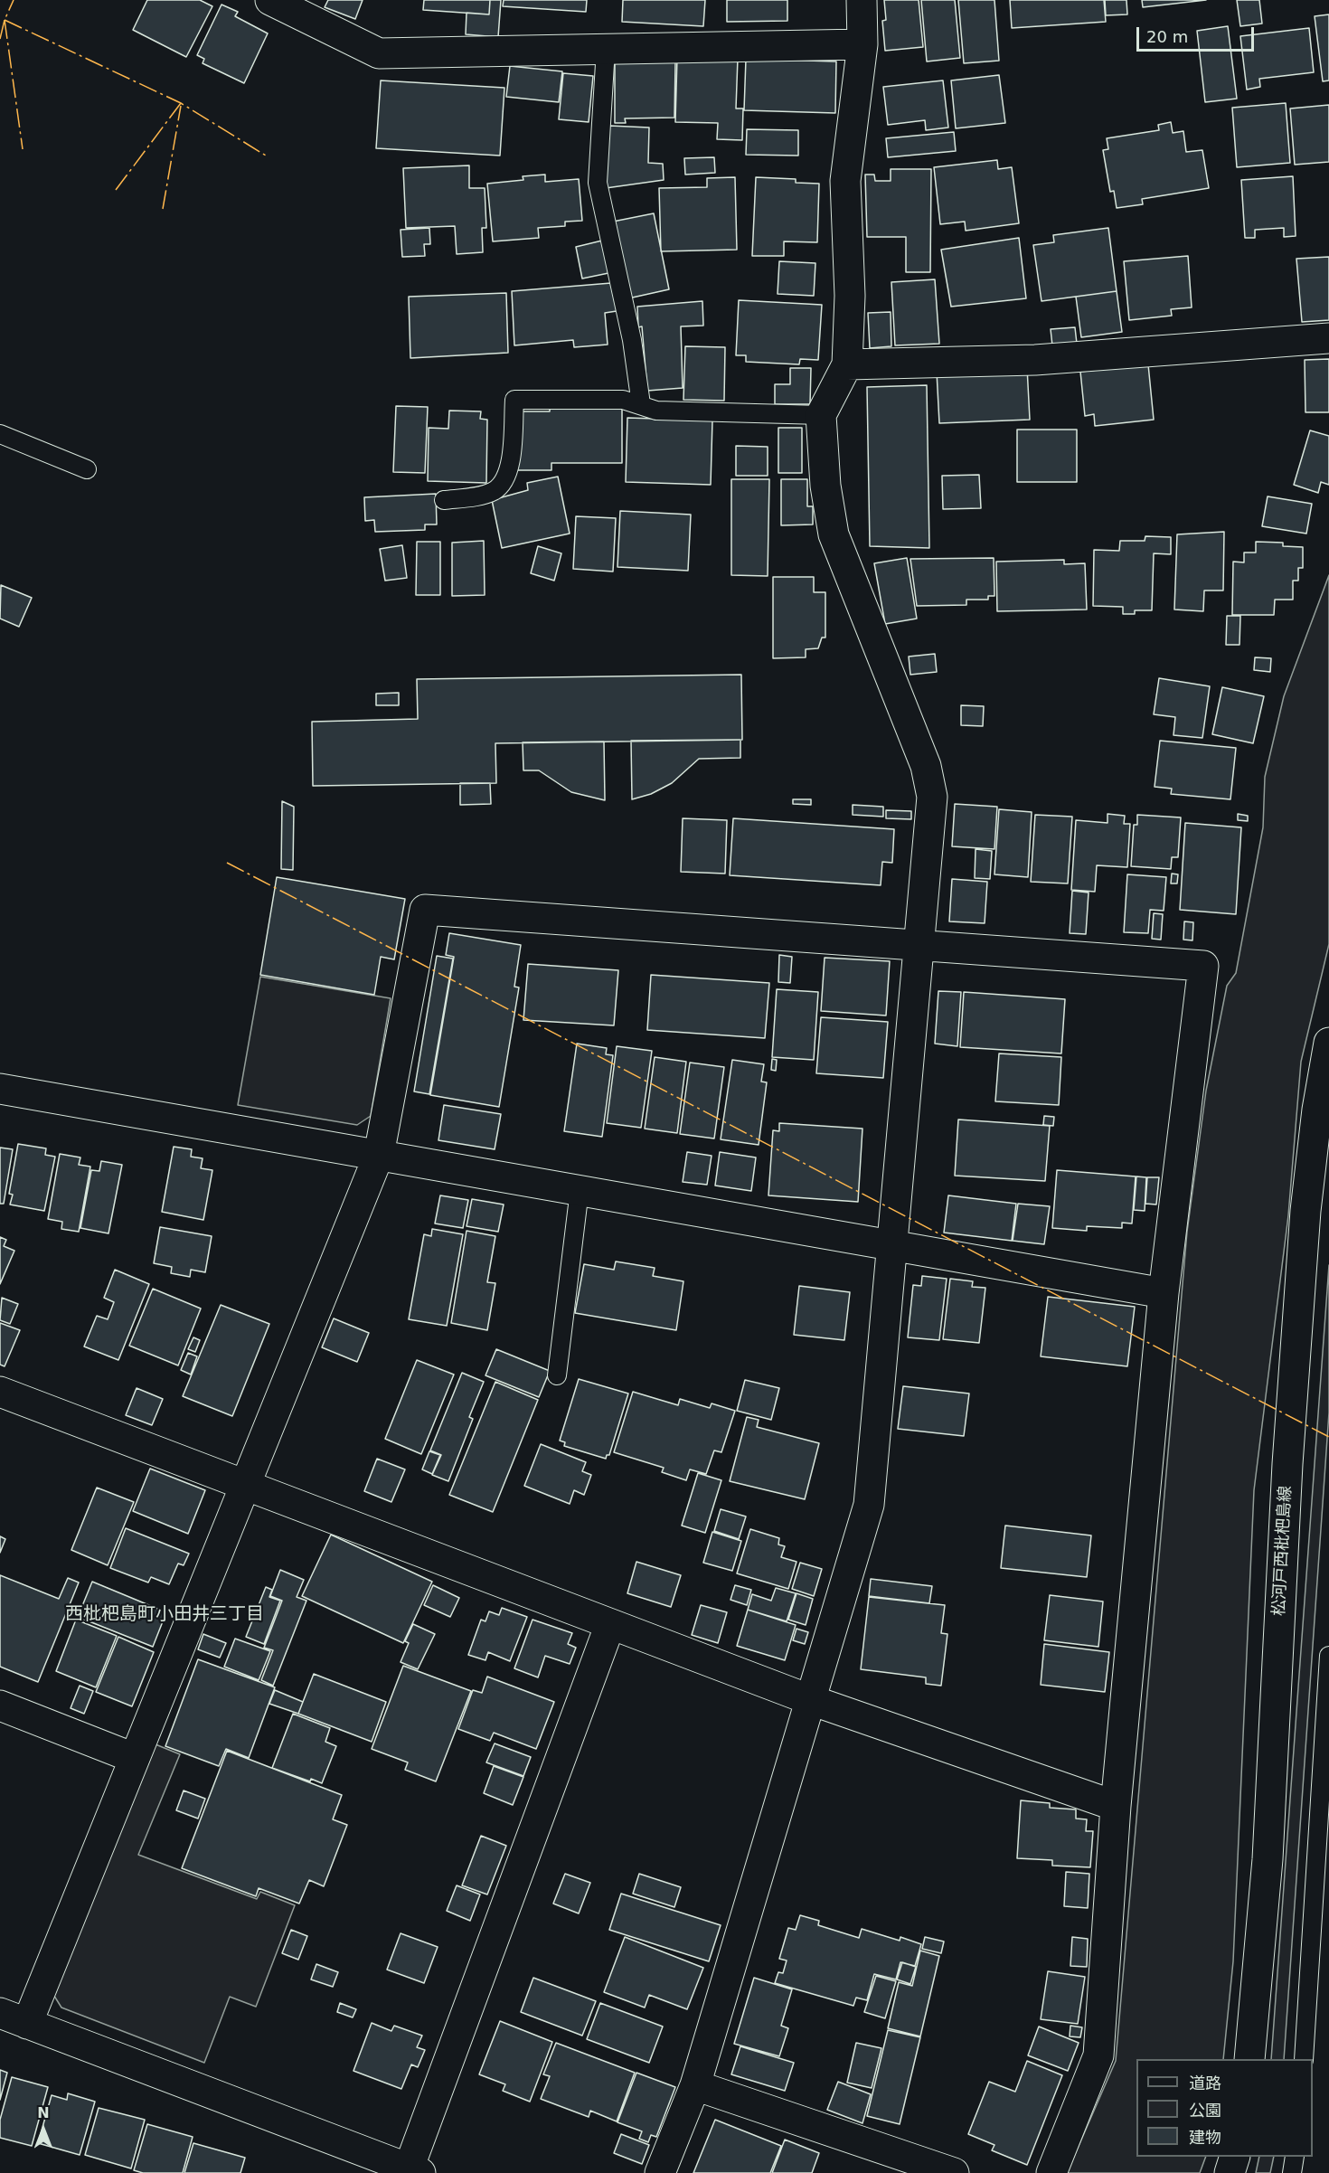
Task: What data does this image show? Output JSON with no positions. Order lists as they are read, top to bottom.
{
  "streets": {
    "street": ["松河戸西枇杷島線"]
  },
  "districts": ["西枇杷島町小田井三丁目"],
  "legend": ["道路", "公園", "建物"],
  "scale_bar": "20 m",
  "north": "top"
}
